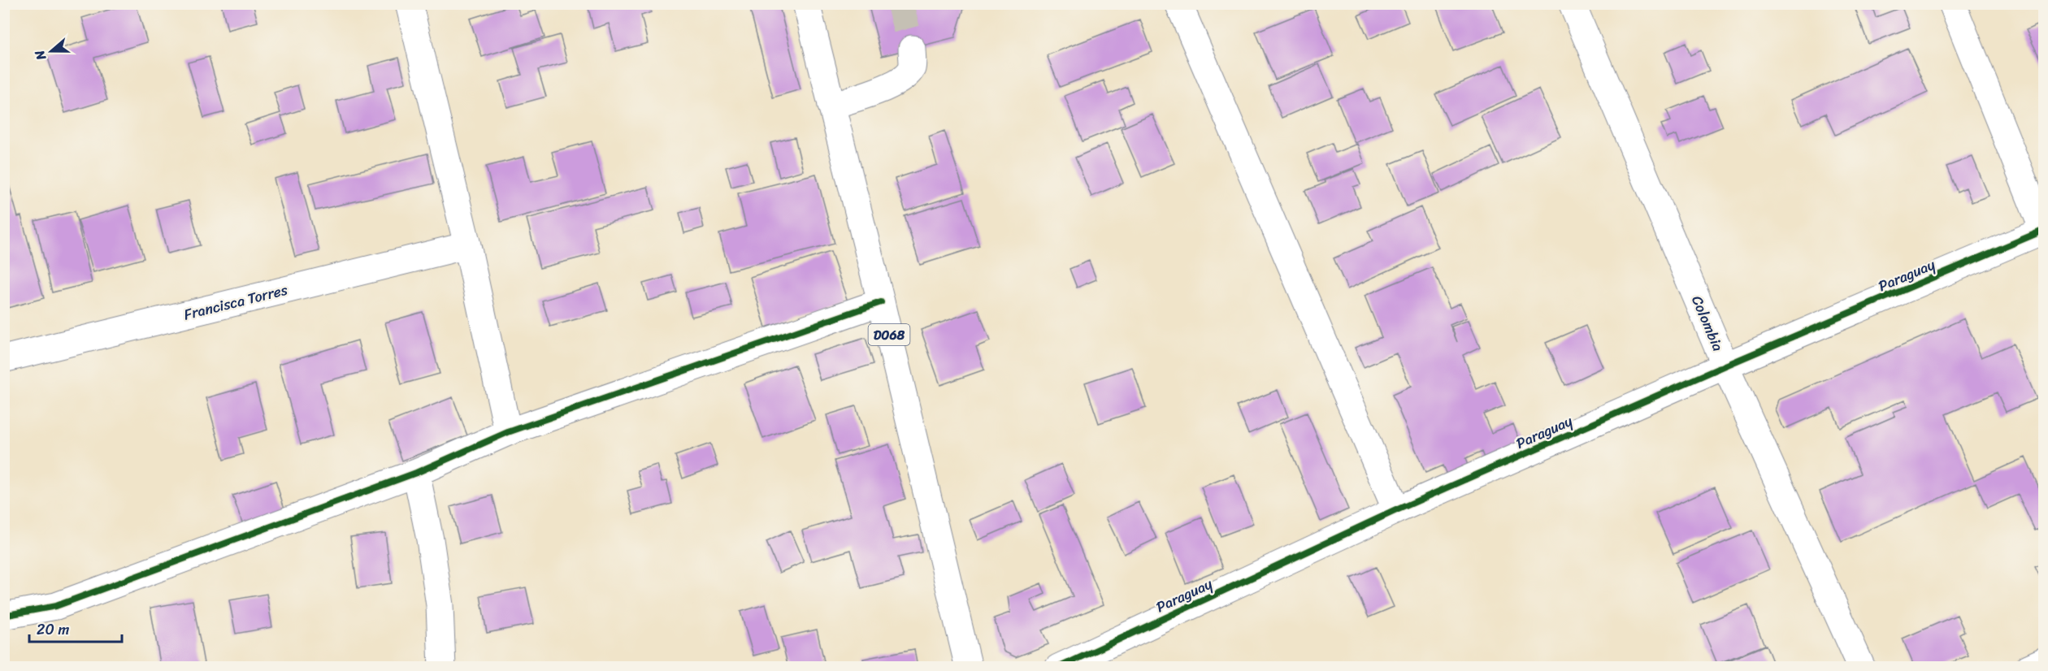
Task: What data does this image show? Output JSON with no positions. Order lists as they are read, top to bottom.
{
  "streets": {
    "street": [
      "Paraguay",
      "Francisca Torres",
      "Colombia",
      "D068"
    ]
  },
  "crossings": [
    ["Paraguay", "Colombia"]
  ],
  "scale_bar": "20 m",
  "north": "left"
}
